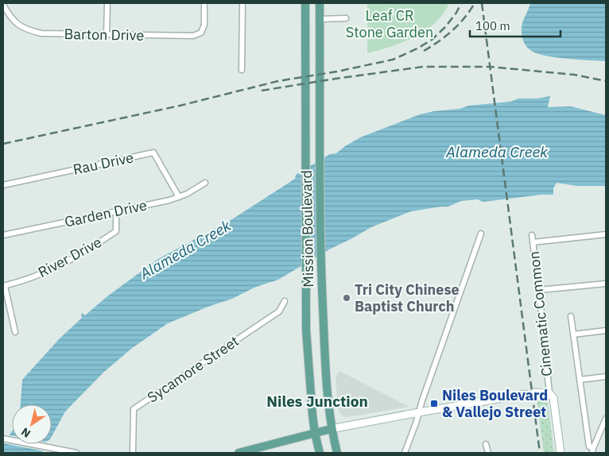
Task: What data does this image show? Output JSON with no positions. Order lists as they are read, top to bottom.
{
  "streets": {
    "main road": ["Mission Boulevard"],
    "street": [
      "Barton Drive",
      "Rau Drive",
      "Garden Drive",
      "River Drive",
      "Cinematic Common",
      "Sycamore Street"
    ]
  },
  "crossings": [
    ["Rau Drive", "Garden Drive"],
    ["Garden Drive", "River Drive"]
  ],
  "districts": ["Niles Junction"],
  "water": ["Alameda Creek"],
  "parks": ["Leaf CR Stone Garden"],
  "places": {
    "other": ["Tri City Chinese Baptist Church"],
    "transit": ["Niles Boulevard & Vallejo Street"]
  },
  "scale_bar": "100 m",
  "north": "bottom left"
}
